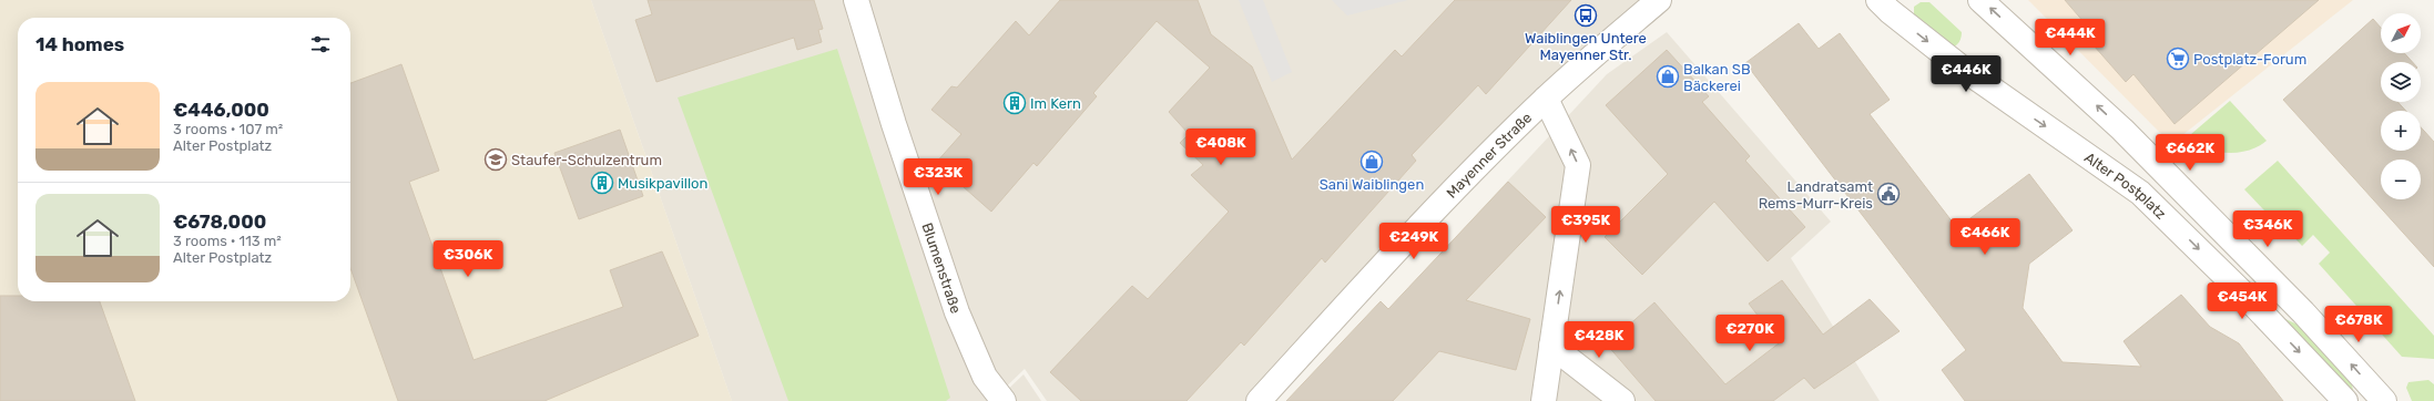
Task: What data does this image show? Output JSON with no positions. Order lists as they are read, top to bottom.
{
  "streets": {
    "street": ["Mayenner Straße", "Alter Postplatz", "Blumenstraße"]
  },
  "places": {
    "bus stop": ["Waiblingen Untere Mayenner Str."],
    "supermarket": ["Postplatz-Forum"],
    "shop": ["Balkan SB Bäckerei", "Sani Waiblingen"],
    "building": ["Im Kern", "Musikpavillon"],
    "school or university": ["Staufer-Schulzentrum"],
    "public building": ["Landratsamt Rems-Murr-Kreis"]
  },
  "north": "top right",
  "page": {
    "map_buttons": ["+", "−"],
    "heading": "14 homes",
    "price": [
      "€444K",
      "€446K",
      "€408K",
      "€662K",
      "€323K",
      "€395K",
      "€346K",
      "€466K",
      "€249K",
      "€306K",
      "€454K",
      "€678K",
      "€270K",
      "€428K"
    ],
    "list": [
      {
        "name": "€446,000",
        "note": "3 rooms · 107 m² · Alter Postplatz"
      },
      {
        "name": "€678,000",
        "note": "3 rooms · 113 m² · Alter Postplatz"
      }
    ]
  }
}
